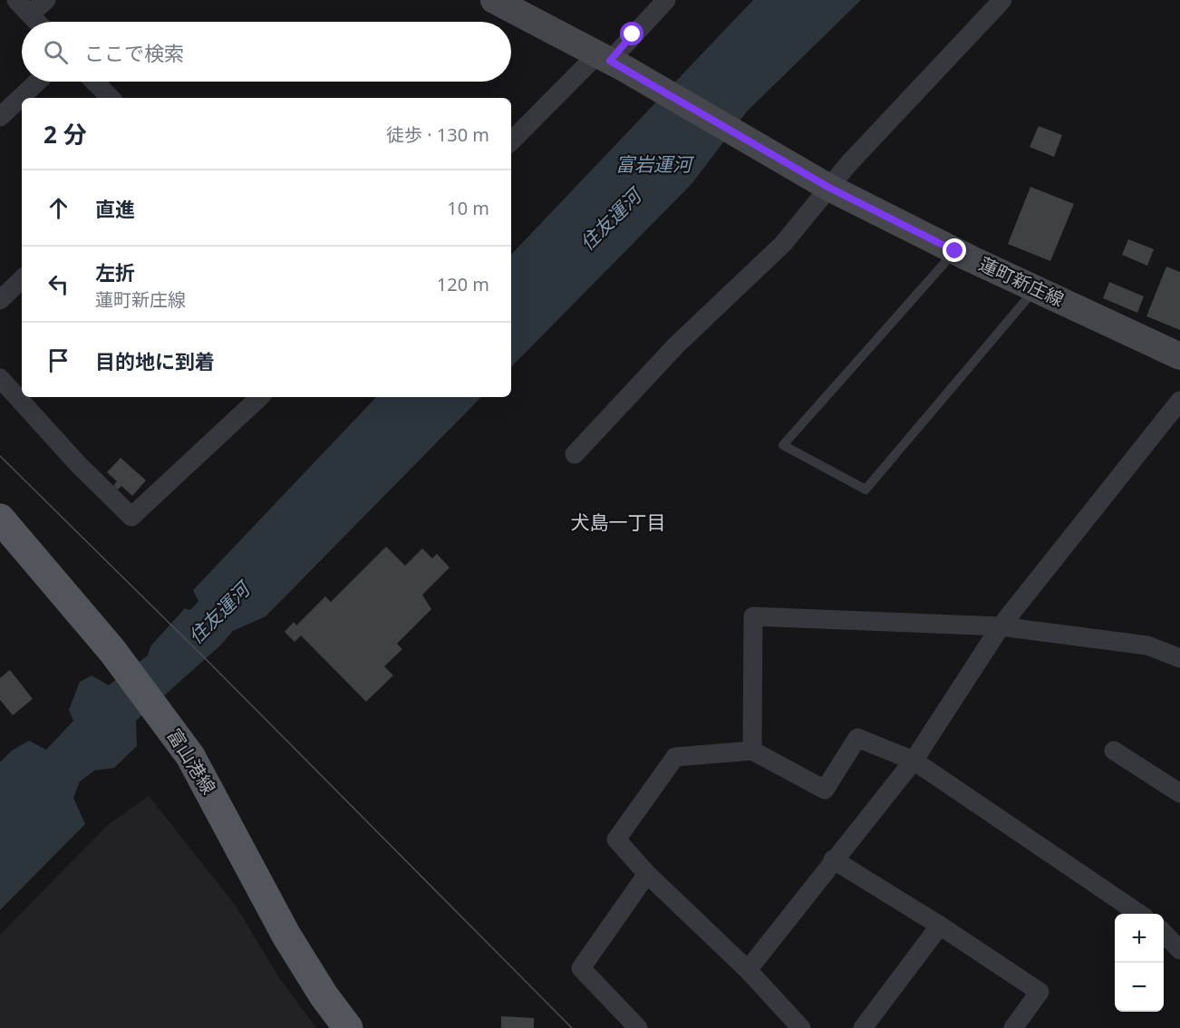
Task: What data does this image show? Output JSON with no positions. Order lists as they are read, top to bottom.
{
  "streets": {
    "main road": ["蓮町新庄線", "富山港線"]
  },
  "districts": ["犬島一丁目"],
  "water": ["富岩運河", "住友運河"],
  "page": {
    "search": "ここで検索",
    "heading": ["2 分", "徒歩 · 130 m"],
    "list": [
      ["直進", "10 m"],
      ["左折", "蓮町新庄線", "120 m"],
      "目的地に到着"
    ],
    "map_buttons": ["+", "−"]
  }
}
